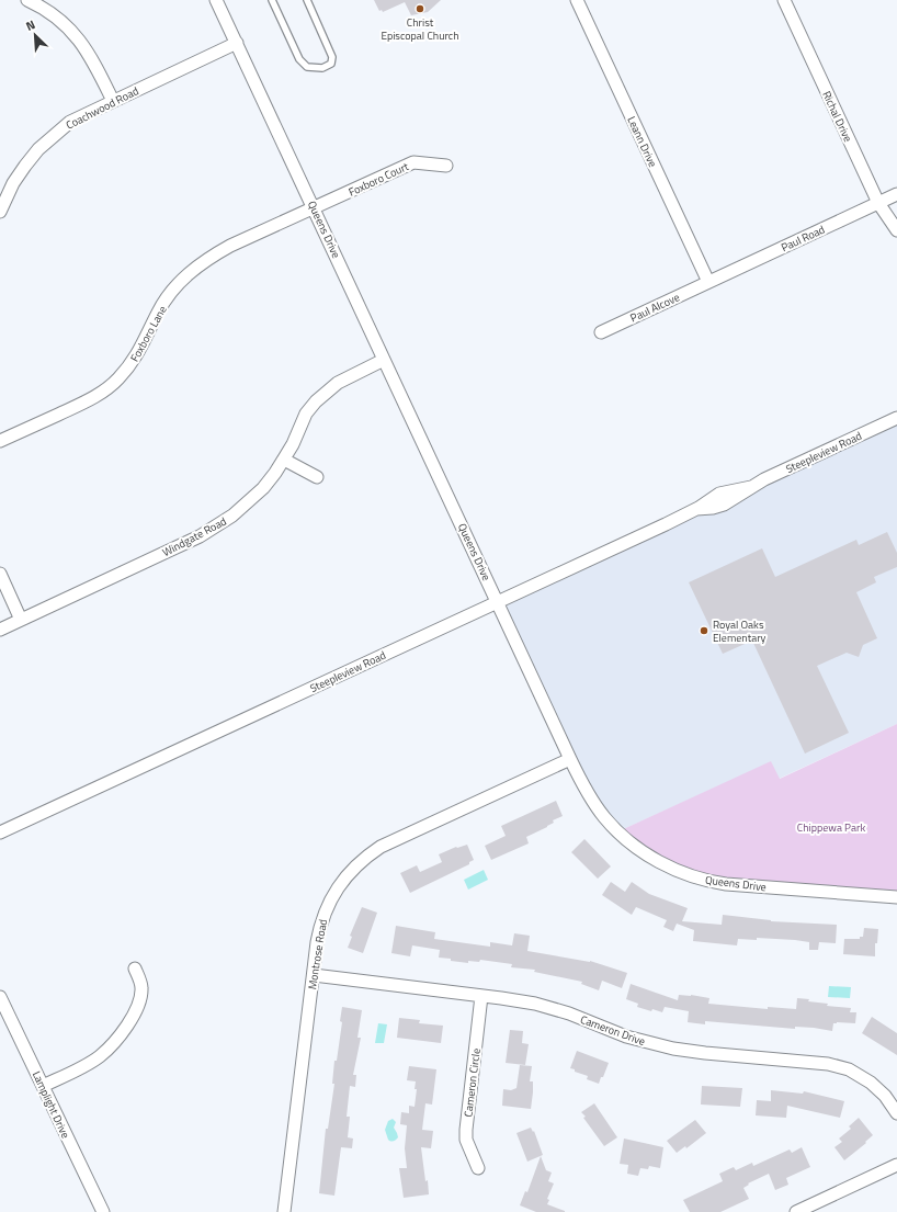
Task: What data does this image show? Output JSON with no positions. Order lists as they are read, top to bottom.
{
  "streets": {
    "street": [
      "Coachwood Road",
      "Richal Drive",
      "Leann Drive",
      "Foxboro Court",
      "Queens Drive",
      "Paul Road",
      "Paul Alcove",
      "Foxboro Lane",
      "Steepleview Road",
      "Windgate Road",
      "Montrose Road",
      "Cameron Drive",
      "Cameron Circle",
      "Lamplight Drive"
    ]
  },
  "crossings": [
    ["Coachwood Road", "Queens Drive"],
    ["Richal Drive", "Paul Road"],
    ["Leann Drive", "Paul Road"],
    ["Leann Drive", "Paul Alcove"],
    ["Foxboro Court", "Queens Drive"],
    ["Foxboro Court", "Foxboro Lane"],
    ["Queens Drive", "Foxboro Lane"],
    ["Queens Drive", "Steepleview Road"],
    ["Queens Drive", "Windgate Road"],
    ["Queens Drive", "Montrose Road"],
    ["Paul Road", "Paul Alcove"],
    ["Montrose Road", "Cameron Drive"],
    ["Cameron Drive", "Cameron Circle"]
  ],
  "parks": ["Chippewa Park"],
  "places": ["Christ Episcopal Church", "Royal Oaks Elementary"],
  "north": "top left"
}
